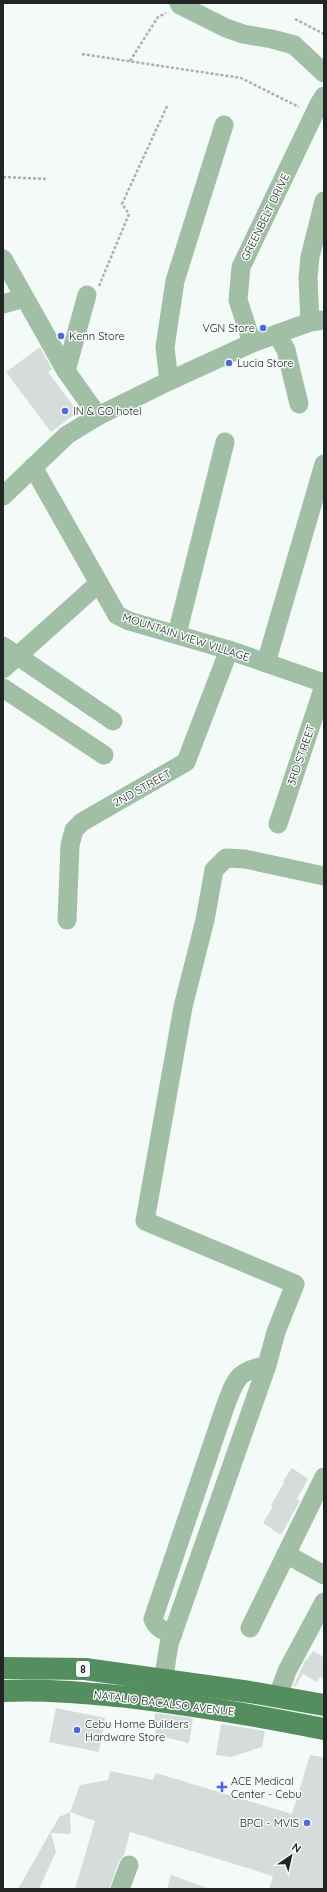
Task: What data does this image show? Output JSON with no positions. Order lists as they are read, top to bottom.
{
  "streets": {
    "main road": ["8", "NATALIO BACALSO AVENUE"],
    "street": [
      "GREENBELT DRIVE",
      "MOUNTAIN VIEW VILLAGE",
      "3RD STREET",
      "2ND STREET"
    ]
  },
  "crossings": [
    ["MOUNTAIN VIEW VILLAGE", "2ND STREET"]
  ],
  "places": {
    "other": [
      "VGN Store",
      "Kenn Store",
      "Lucia Store",
      "IN & GO hotel",
      "Cebu Home Builders Hardware Store",
      "BPCI - MVIS"
    ],
    "health": ["ACE Medical Center - Cebu"]
  },
  "north": "top right"
}
